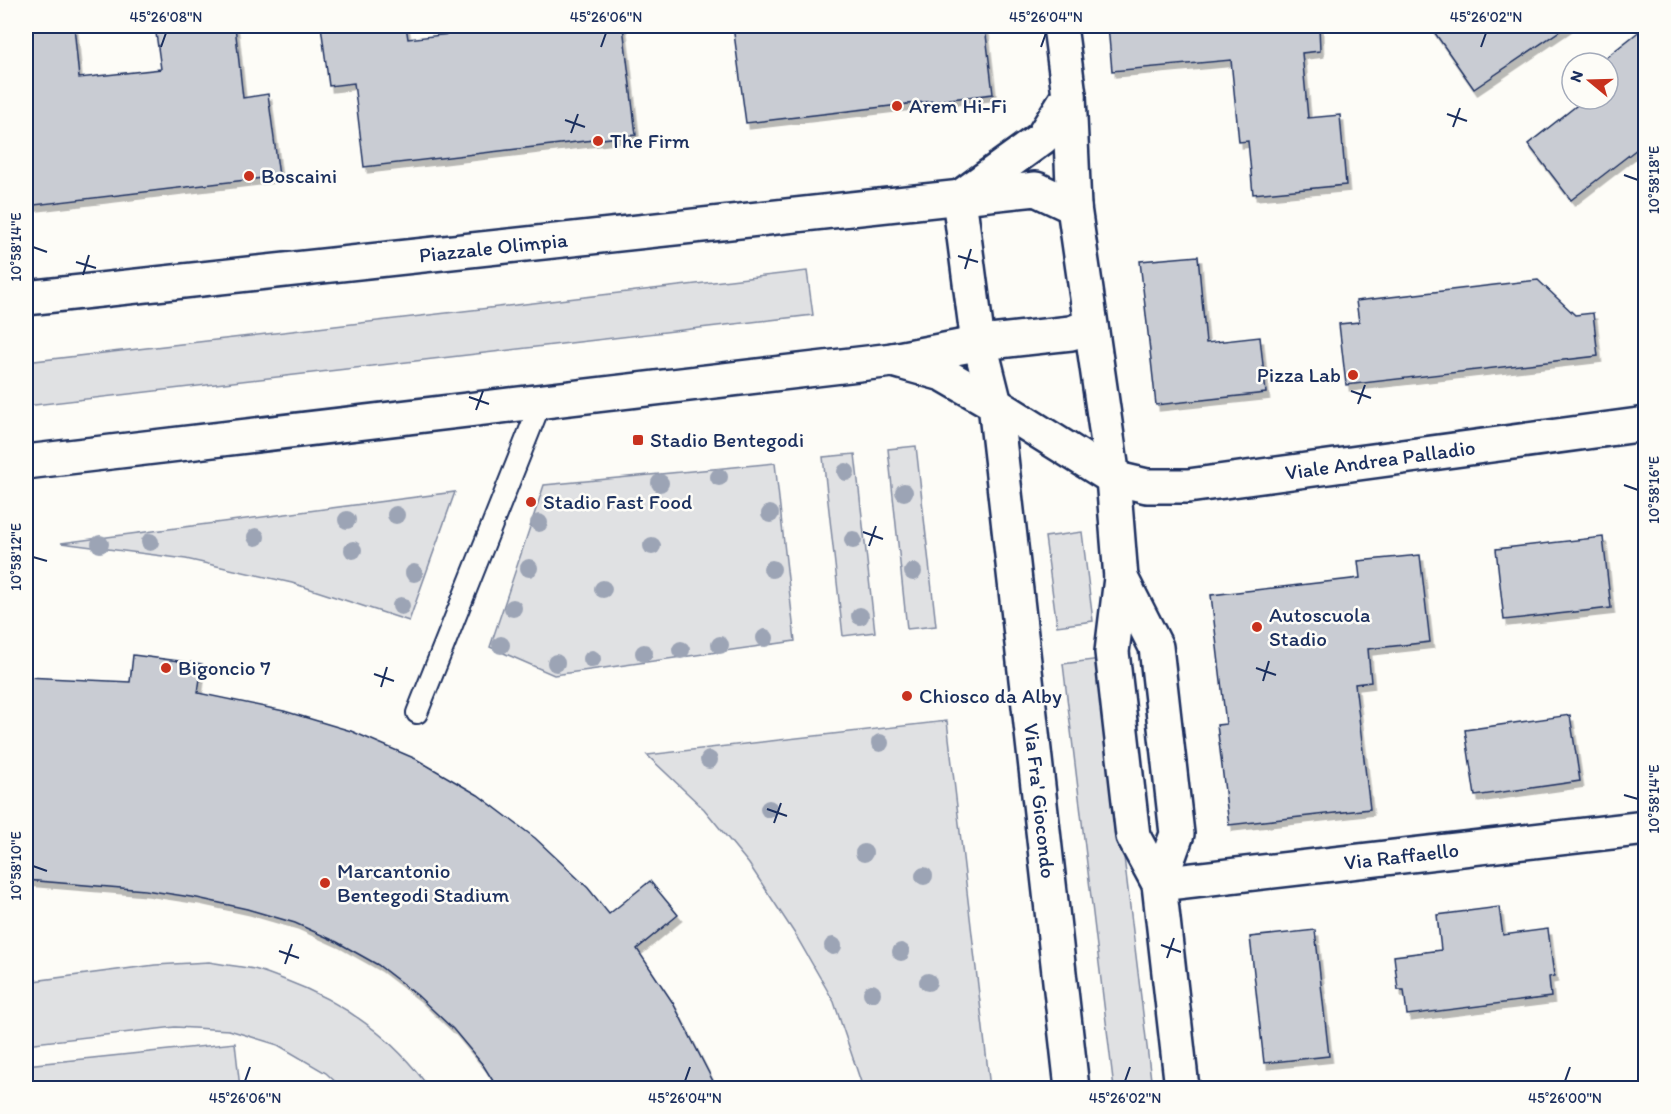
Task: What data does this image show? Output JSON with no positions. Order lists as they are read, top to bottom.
{
  "streets": {
    "street": [
      "Piazzale Olimpia",
      "Viale Andrea Palladio",
      "Via Fra' Giocondo",
      "Via Raffaello"
    ]
  },
  "places": {
    "other": [
      "Arem Hi-Fi",
      "The Firm",
      "Boscaini",
      "Pizza Lab",
      "Stadio Fast Food",
      "Autoscuola Stadio",
      "Bigoncio 7",
      "Chiosco da Alby",
      "Marcantonio Bentegodi Stadium"
    ],
    "transit": ["Stadio Bentegodi"]
  },
  "north": "left",
  "coordinates": [
    "45°26'08\"N",
    "45°26'06\"N",
    "45°26'04\"N",
    "45°26'02\"N",
    "10°58'18\"E",
    "10°58'14\"E",
    "10°58'16\"E",
    "10°58'12\"E",
    "10°58'10\"E",
    "45°26'00\"N"
  ]
}
